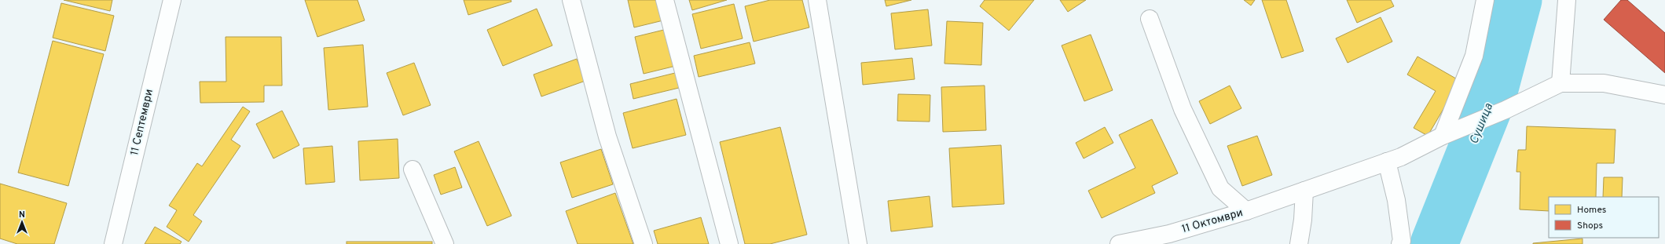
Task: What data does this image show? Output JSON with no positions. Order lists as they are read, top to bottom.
{
  "streets": {
    "street": ["11 Септември", "11 Октомври"]
  },
  "water": ["Сушица"],
  "legend": ["Homes", "Shops"],
  "north": "top"
}
